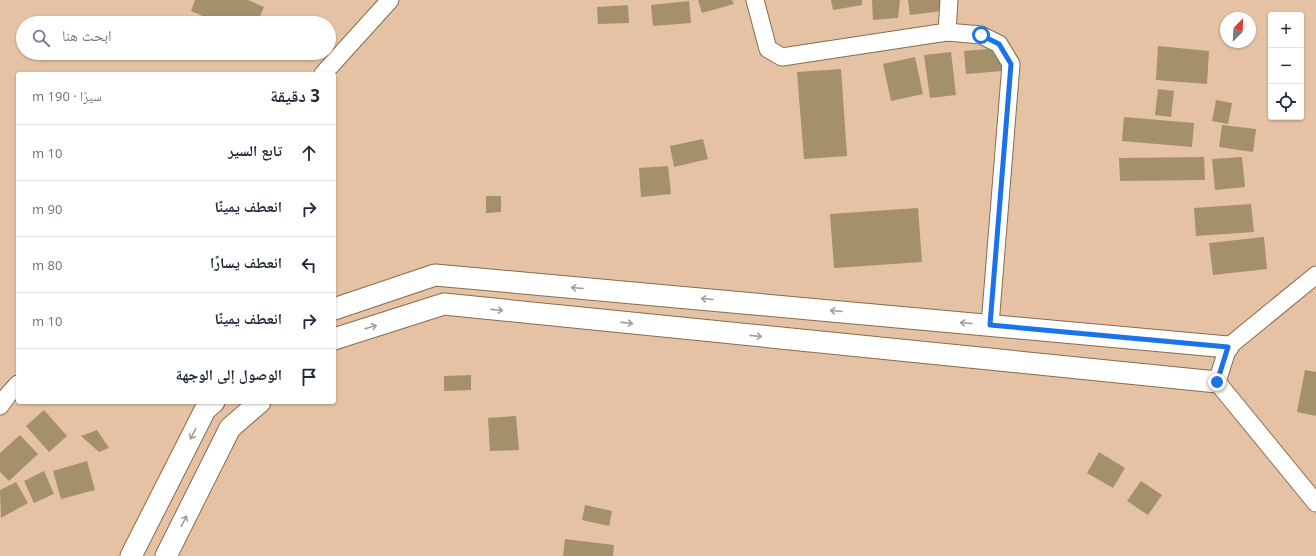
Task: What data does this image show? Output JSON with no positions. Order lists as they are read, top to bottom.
{
  "north": "top right",
  "page": {
    "map_buttons": ["+", "−"],
    "search": "ابحث هنا",
    "heading": ["3 دقيقة", "سيرًا · 190 m"],
    "list": [
      ["تابع السير", "10 m"],
      ["انعطف يمينًا", "90 m"],
      ["انعطف يسارًا", "80 m"],
      ["انعطف يمينًا", "10 m"],
      "الوصول إلى الوجهة"
    ]
  }
}
